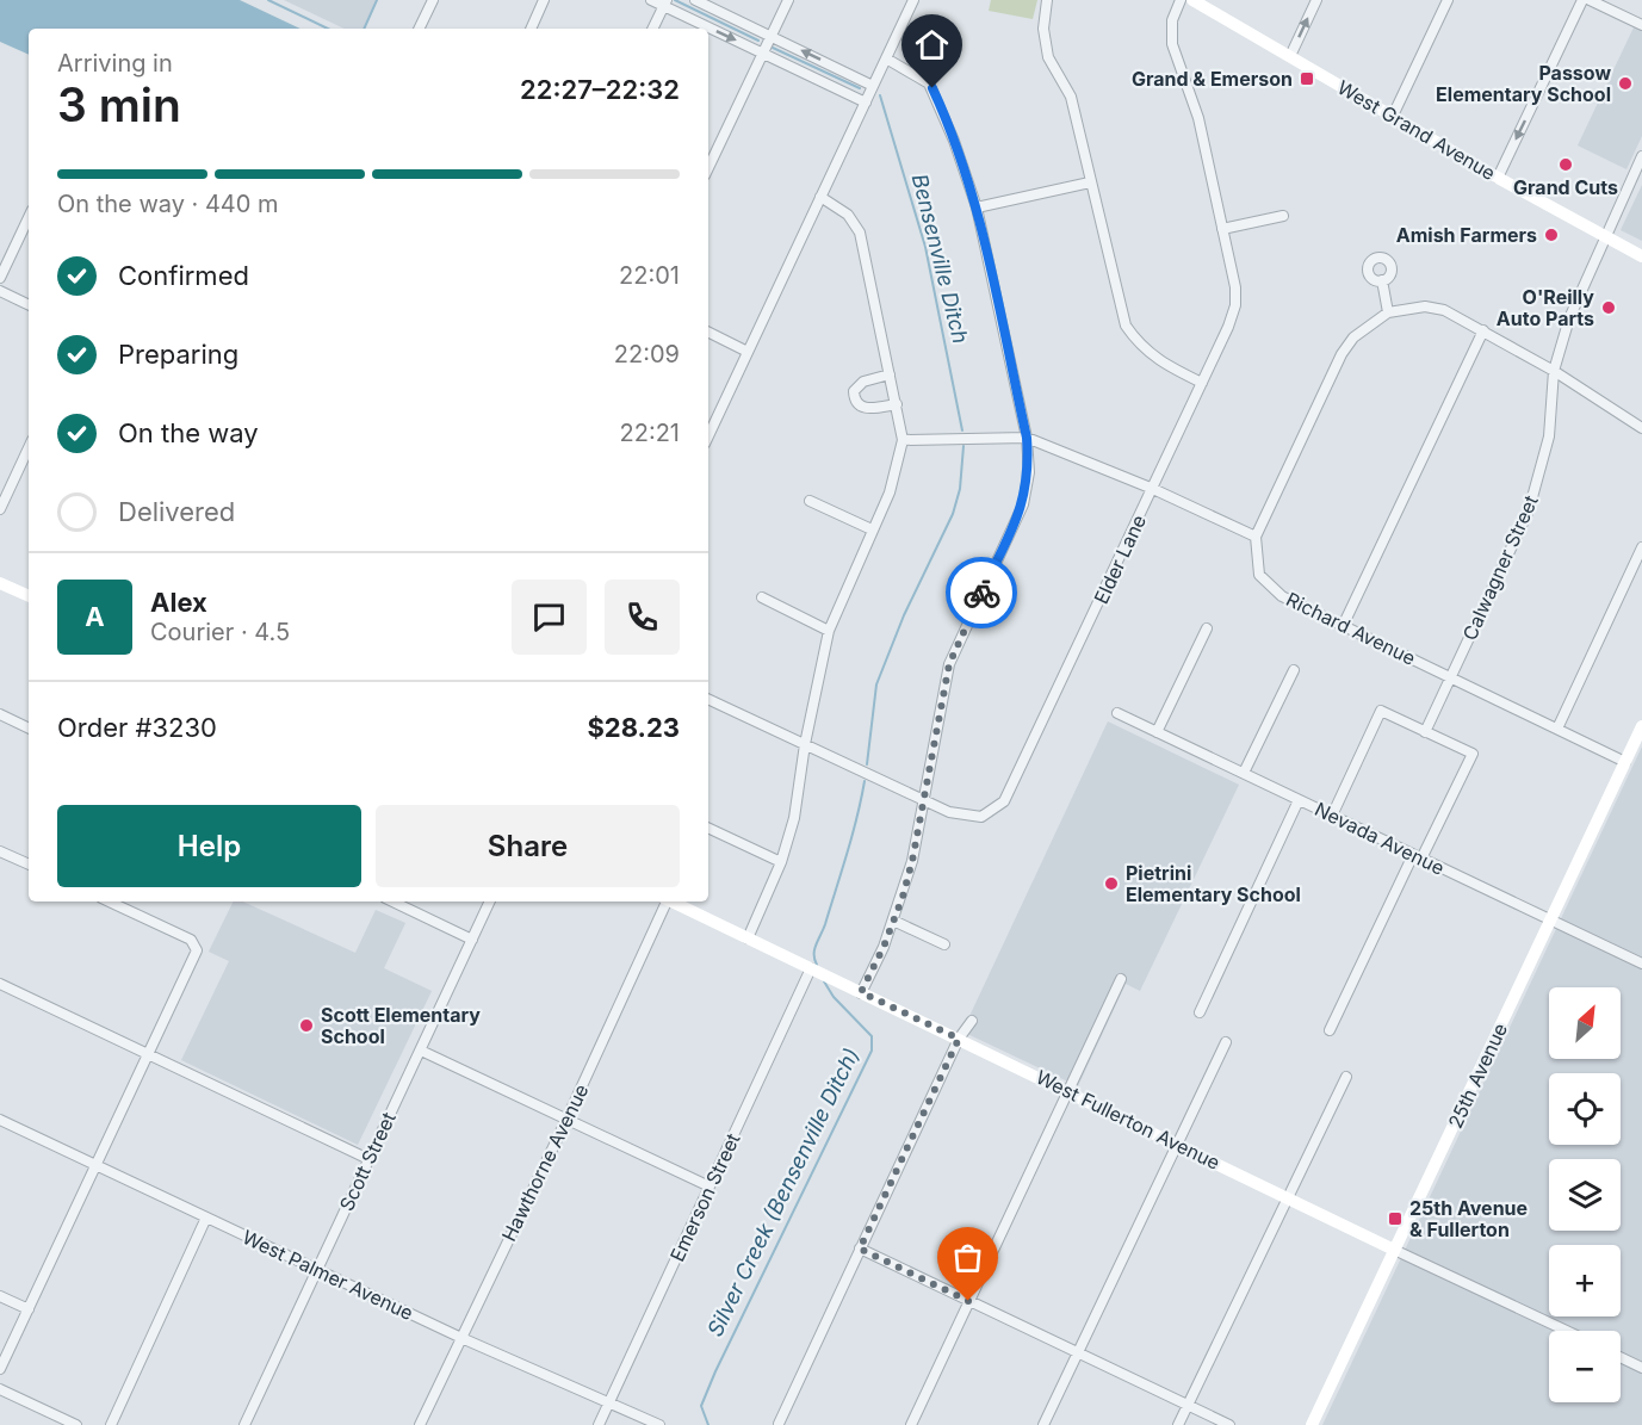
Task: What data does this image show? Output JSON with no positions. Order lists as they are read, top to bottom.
{
  "streets": {
    "main road": ["West Grand Avenue", "25th Avenue", "West Fullerton Avenue"],
    "street": [
      "Elder Lane",
      "Calwagner Street",
      "Richard Avenue",
      "Nevada Avenue",
      "Scott Street",
      "Hawthorne Avenue",
      "Emerson Street",
      "West Palmer Avenue"
    ]
  },
  "crossings": [
    ["West Grand Avenue", "Calwagner Street"],
    ["Calwagner Street", "Richard Avenue"],
    ["Richard Avenue", "25th Avenue"],
    ["Nevada Avenue", "25th Avenue"],
    ["25th Avenue", "West Fullerton Avenue"],
    ["West Fullerton Avenue", "Emerson Street"],
    ["Scott Street", "West Palmer Avenue"],
    ["Hawthorne Avenue", "West Palmer Avenue"],
    ["Emerson Street", "West Palmer Avenue"]
  ],
  "water": ["Bensenville Ditch", "Silver Creek (Bensenville Ditch)"],
  "places": {
    "transit": ["Grand & Emerson", "25th Avenue & Fullerton"],
    "other": [
      "Passow Elementary School",
      "Grand Cuts",
      "Amish Farmers",
      "O'Reilly Auto Parts",
      "Pietrini Elementary School",
      "Scott Elementary School"
    ]
  },
  "north": "top right",
  "page": {
    "heading": ["3 min", "Arriving in", "22:27–22:32"],
    "panel": [
      "Alex",
      "Courier · 4.5",
      "Order #3230",
      "$28.23"
    ],
    "bar": "On the way · 440 m",
    "list": [
      ["Confirmed", "22:01"],
      ["Preparing", "22:09"],
      ["On the way", "22:21"],
      "Delivered"
    ],
    "round": "A",
    "buttons": ["Help", "Share"],
    "map_buttons": ["+", "−"]
  }
}
